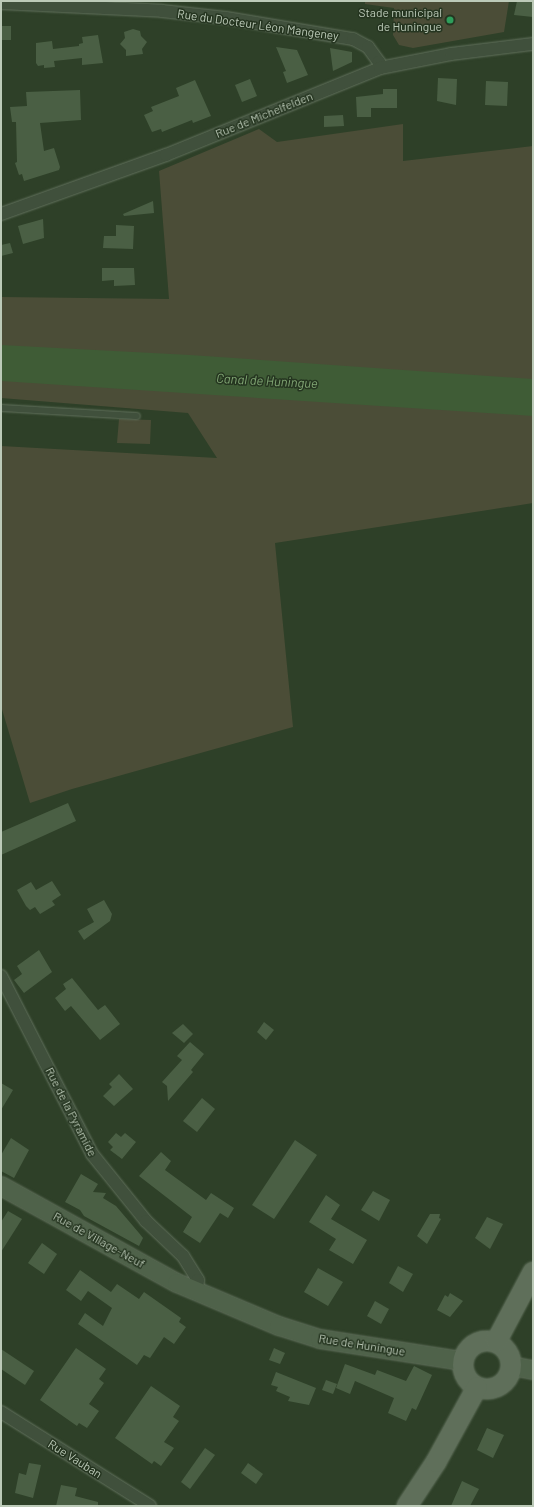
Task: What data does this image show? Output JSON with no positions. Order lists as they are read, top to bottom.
{
  "streets": {
    "street": [
      "Rue du Docteur Léon Mangeney",
      "Rue de Michelfelden",
      "Rue de la Pyramide",
      "Rue de Village-Neuf",
      "Rue de Huningue",
      "Rue Vauban"
    ]
  },
  "crossings": [
    ["Rue du Docteur Léon Mangeney", "Rue de Michelfelden"],
    ["Rue de la Pyramide", "Rue de Village-Neuf"],
    ["Rue de la Pyramide", "Rue de Huningue"],
    ["Rue de Village-Neuf", "Rue de Huningue"]
  ],
  "water": ["Canal de Huningue"],
  "places": ["Stade municipal de Huningue"]
}
